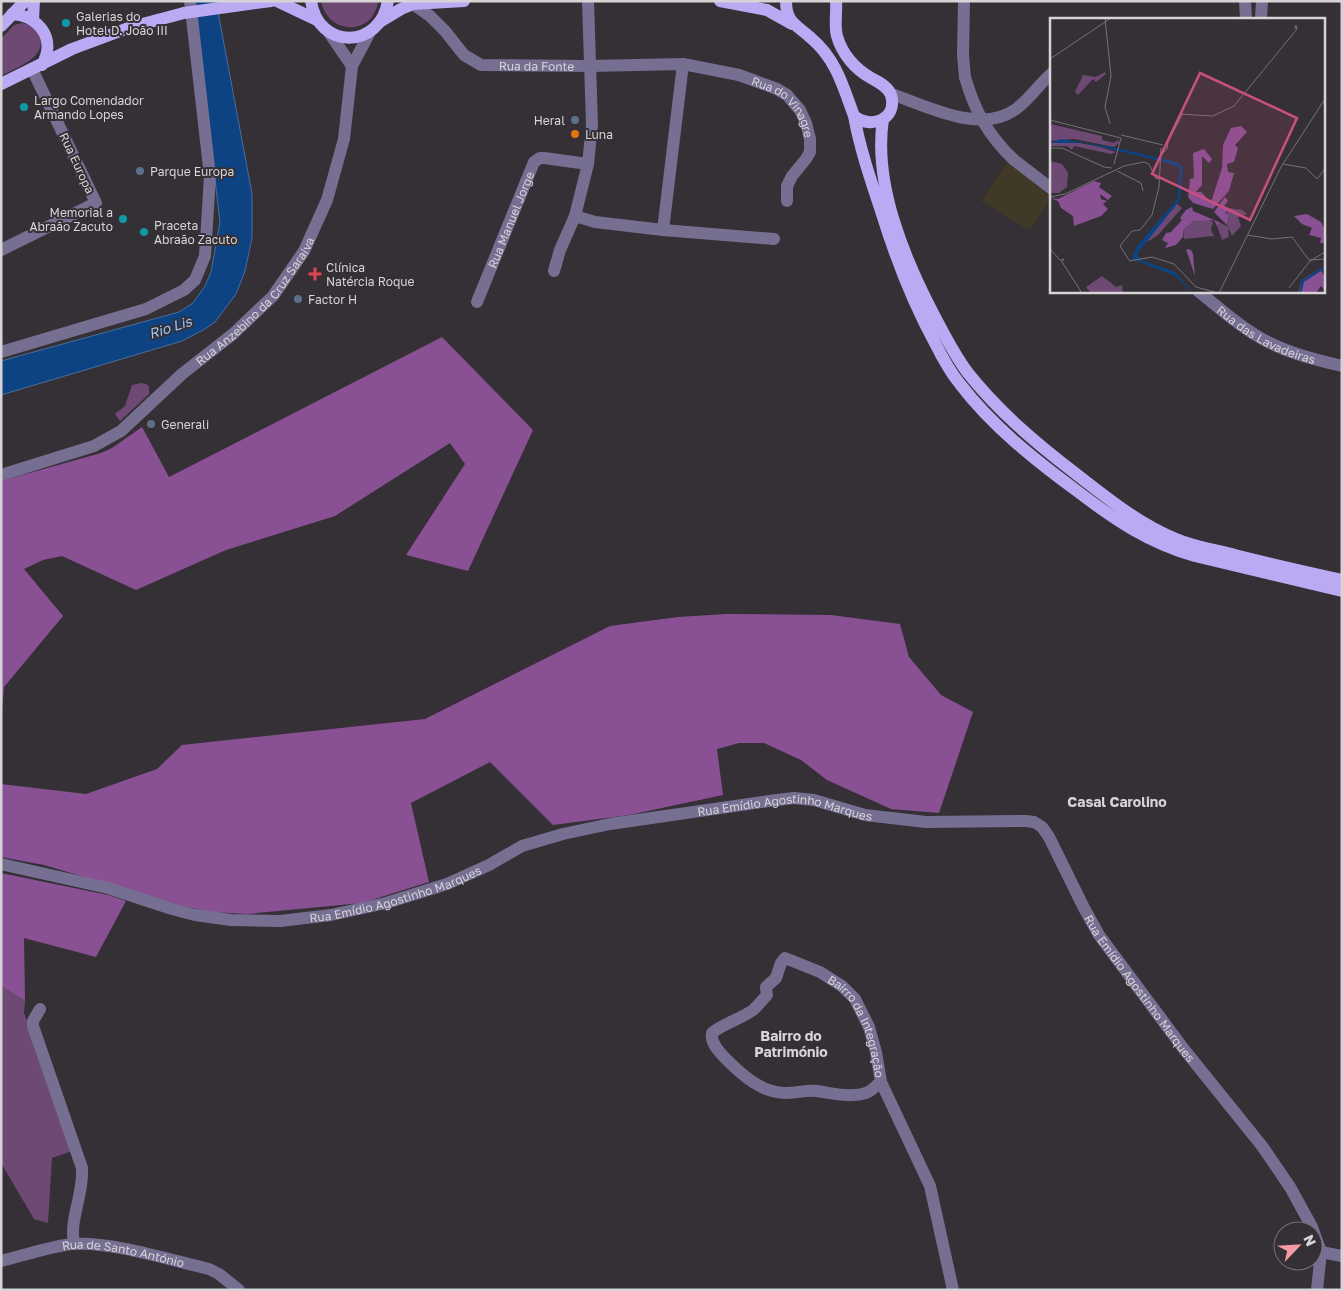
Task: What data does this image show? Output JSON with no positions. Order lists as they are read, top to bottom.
{
  "streets": {
    "street": [
      "Rua da Fonte",
      "Rua do Vinagre",
      "Rua Europa",
      "Rua Manuel Jorge",
      "Rua Anzebino da Cruz Saraiva",
      "Rua das Lavadeiras",
      "Rua Emídio Agostinho Marques",
      "Bairro da Integração",
      "Rua de Santo António"
    ]
  },
  "crossings": [
    ["Rua da Fonte", "Rua do Vinagre"]
  ],
  "districts": ["Casal Carolino", "Bairro do Património"],
  "water": ["Rio Lis"],
  "places": {
    "other": [
      "Galerias do Hotel D. João III",
      "Largo Comendador Armando Lopes",
      "Heral",
      "Luna",
      "Parque Europa",
      "Memorial a Abraão Zacuto",
      "Praceta Abraão Zacuto",
      "Factor H",
      "Generali"
    ],
    "health": ["Clínica Natércia Roque"]
  },
  "north": "top right"
}
